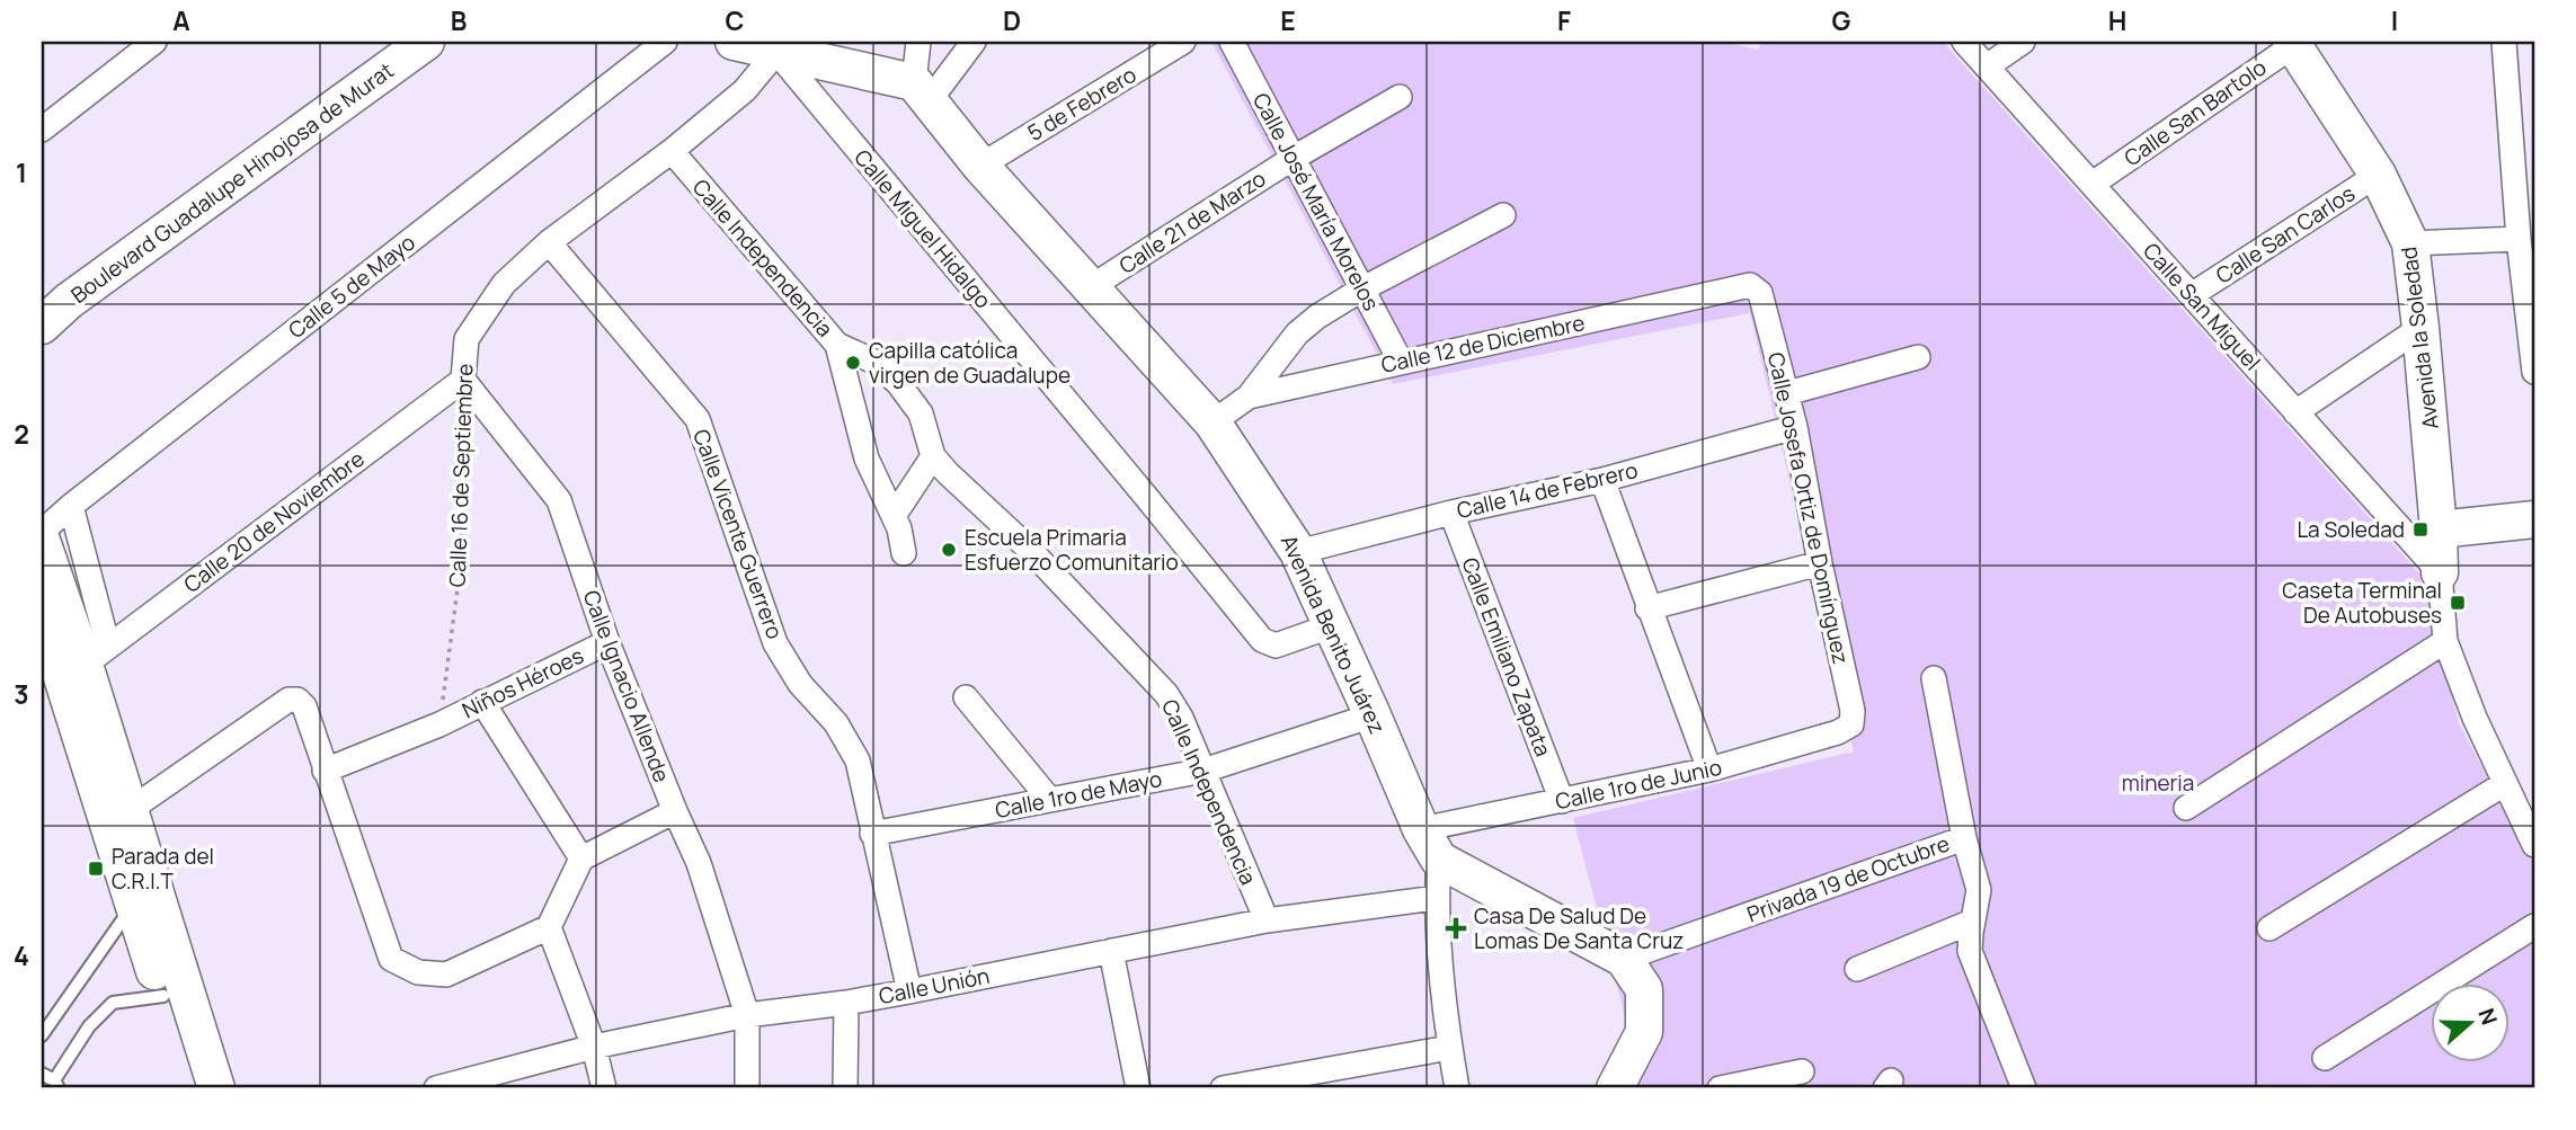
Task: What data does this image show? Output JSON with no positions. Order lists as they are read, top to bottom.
{
  "streets": {
    "street": [
      "5 de Febrero",
      "Calle San Bartolo",
      "Boulevard Guadalupe Hinojosa de Murat",
      "Calle José María Morelos",
      "Calle 21 de Marzo",
      "Calle Miguel Hidalgo",
      "Calle San Carlos",
      "Calle Independencia",
      "Calle 5 de Mayo",
      "Calle San Miguel",
      "Avenida la Soledad",
      "Calle 12 de Diciembre",
      "Calle 16 de Septiembre",
      "Calle 14 de Febrero",
      "Calle Josefa Ortiz de Domínguez",
      "Calle 20 de Noviembre",
      "Calle Vicente Guerrero",
      "Avenida Benito Juárez",
      "Calle Emiliano Zapata",
      "Niños Héroes",
      "Calle Ignacio Allende",
      "Calle 1ro de Junio",
      "Calle 1ro de Mayo",
      "Privada 19 de Octubre",
      "Calle Unión"
    ]
  },
  "crossings": [
    ["5 de Febrero", "Avenida Benito Juárez"],
    ["Calle San Bartolo", "Calle San Miguel"],
    ["Calle San Bartolo", "Avenida la Soledad"],
    ["Calle José María Morelos", "Calle 21 de Marzo"],
    ["Calle José María Morelos", "Calle 12 de Diciembre"],
    ["Calle 21 de Marzo", "Avenida Benito Juárez"],
    ["Calle Miguel Hidalgo", "Calle 16 de Septiembre"],
    ["Calle Miguel Hidalgo", "Avenida Benito Juárez"],
    ["Calle San Carlos", "Calle San Miguel"],
    ["Calle San Carlos", "Avenida la Soledad"],
    ["Calle Independencia", "Calle 16 de Septiembre"],
    ["Calle Independencia", "Calle 1ro de Mayo"],
    ["Calle Independencia", "Calle Unión"],
    ["Calle San Miguel", "Avenida la Soledad"],
    ["Calle 12 de Diciembre", "Calle Josefa Ortiz de Domínguez"],
    ["Calle 12 de Diciembre", "Avenida Benito Juárez"],
    ["Calle 16 de Septiembre", "Calle 20 de Noviembre"],
    ["Calle 16 de Septiembre", "Calle Vicente Guerrero"],
    ["Calle 16 de Septiembre", "Niños Héroes"],
    ["Calle 16 de Septiembre", "Calle Ignacio Allende"],
    ["Calle 14 de Febrero", "Calle Josefa Ortiz de Domínguez"],
    ["Calle 14 de Febrero", "Avenida Benito Juárez"],
    ["Calle 14 de Febrero", "Calle Emiliano Zapata"],
    ["Calle Josefa Ortiz de Domínguez", "Calle 1ro de Junio"],
    ["Calle 20 de Noviembre", "Calle Ignacio Allende"],
    ["Calle Vicente Guerrero", "Calle 1ro de Mayo"],
    ["Calle Vicente Guerrero", "Calle Unión"],
    ["Avenida Benito Juárez", "Calle 1ro de Junio"],
    ["Avenida Benito Juárez", "Calle 1ro de Mayo"],
    ["Calle Emiliano Zapata", "Calle 1ro de Junio"],
    ["Niños Héroes", "Calle Ignacio Allende"],
    ["Calle Ignacio Allende", "Calle Unión"]
  ],
  "parks": ["mineria"],
  "places": {
    "other": ["Capilla católica virgen de Guadalupe", "Escuela Primaria Esfuerzo Comunitario"],
    "transit": ["La Soledad", "Caseta Terminal De Autobuses", "Parada del C.R.I.T"],
    "health": ["Casa De Salud De Lomas De Santa Cruz"]
  },
  "north": "right",
  "grid": {
    "columns": [
      "A",
      "B",
      "C",
      "D",
      "E",
      "F",
      "G",
      "H",
      "I"
    ],
    "rows": [
      "1",
      "2",
      "3",
      "4"
    ]
  }
}
